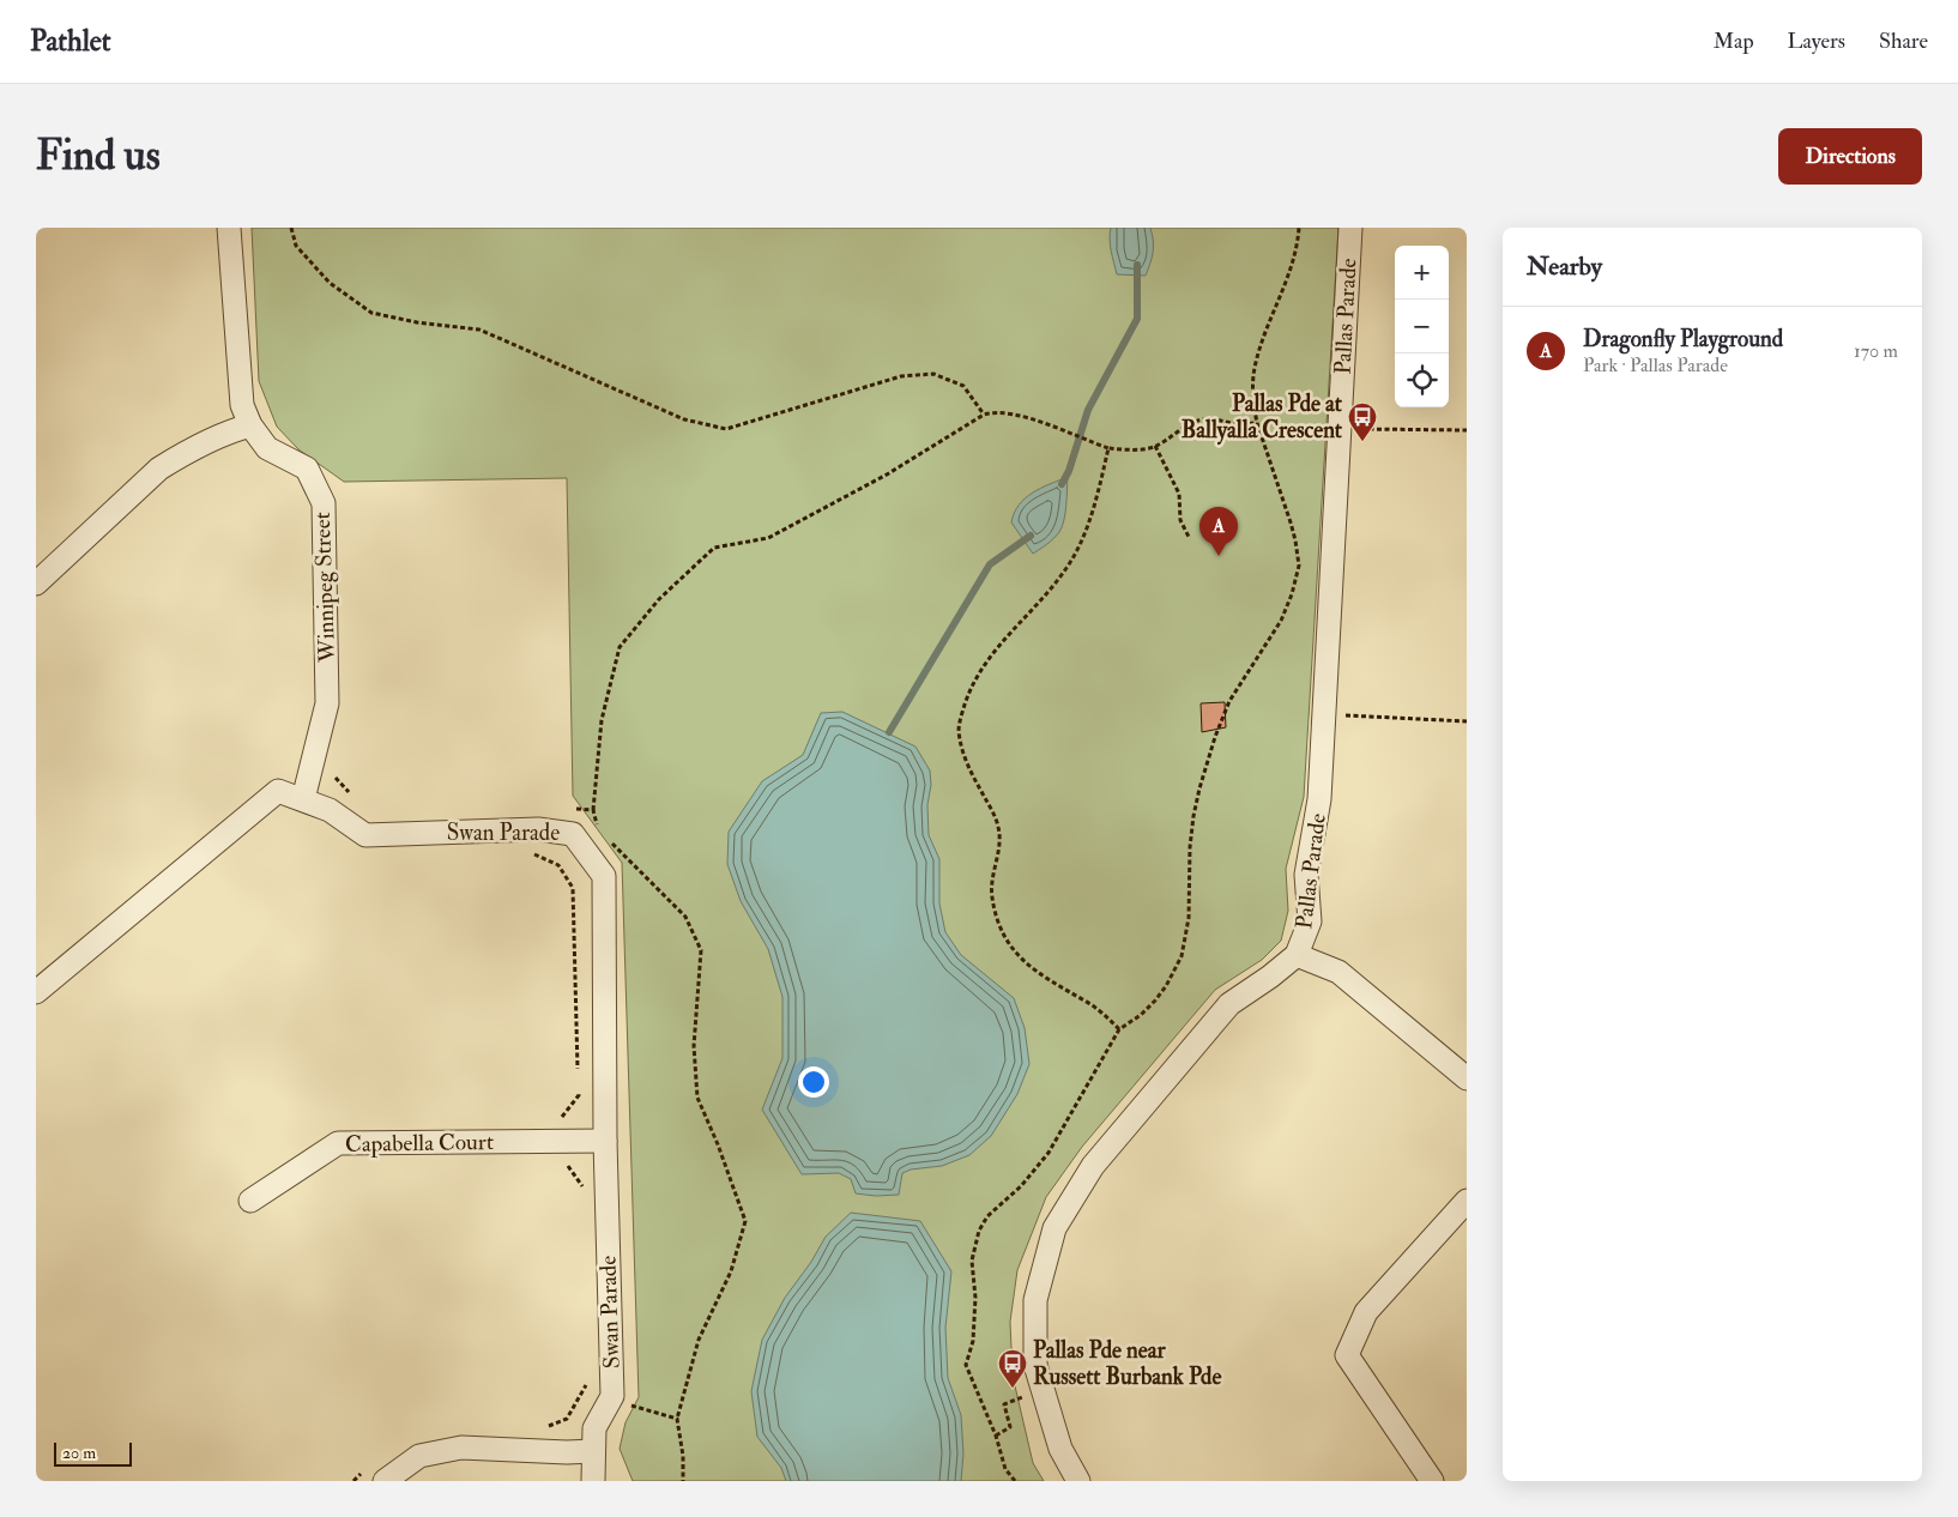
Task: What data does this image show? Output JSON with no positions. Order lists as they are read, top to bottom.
{
  "streets": {
    "street": [
      "Pallas Parade",
      "Winnipeg Street",
      "Swan Parade",
      "Capabella Court"
    ]
  },
  "crossings": [
    ["Winnipeg Street", "Swan Parade"],
    ["Swan Parade", "Capabella Court"]
  ],
  "places": {
    "bus stop": ["Pallas Pde at Ballyalla Crescent", "Pallas Pde near Russett Burbank Pde"]
  },
  "scale_bar": "20 m",
  "page": {
    "header": "Pathlet",
    "nav": ["Map", "Layers", "Share"],
    "buttons": "Directions",
    "title": "Find us",
    "heading": "Nearby",
    "map_buttons": ["+", "−"],
    "list": [
      {
        "mark": "A",
        "name": "Dragonfly Playground",
        "note": "Park · Pallas Parade",
        "value": "170 m"
      }
    ],
    "pins": "A",
    "scale": "20 m"
  }
}
